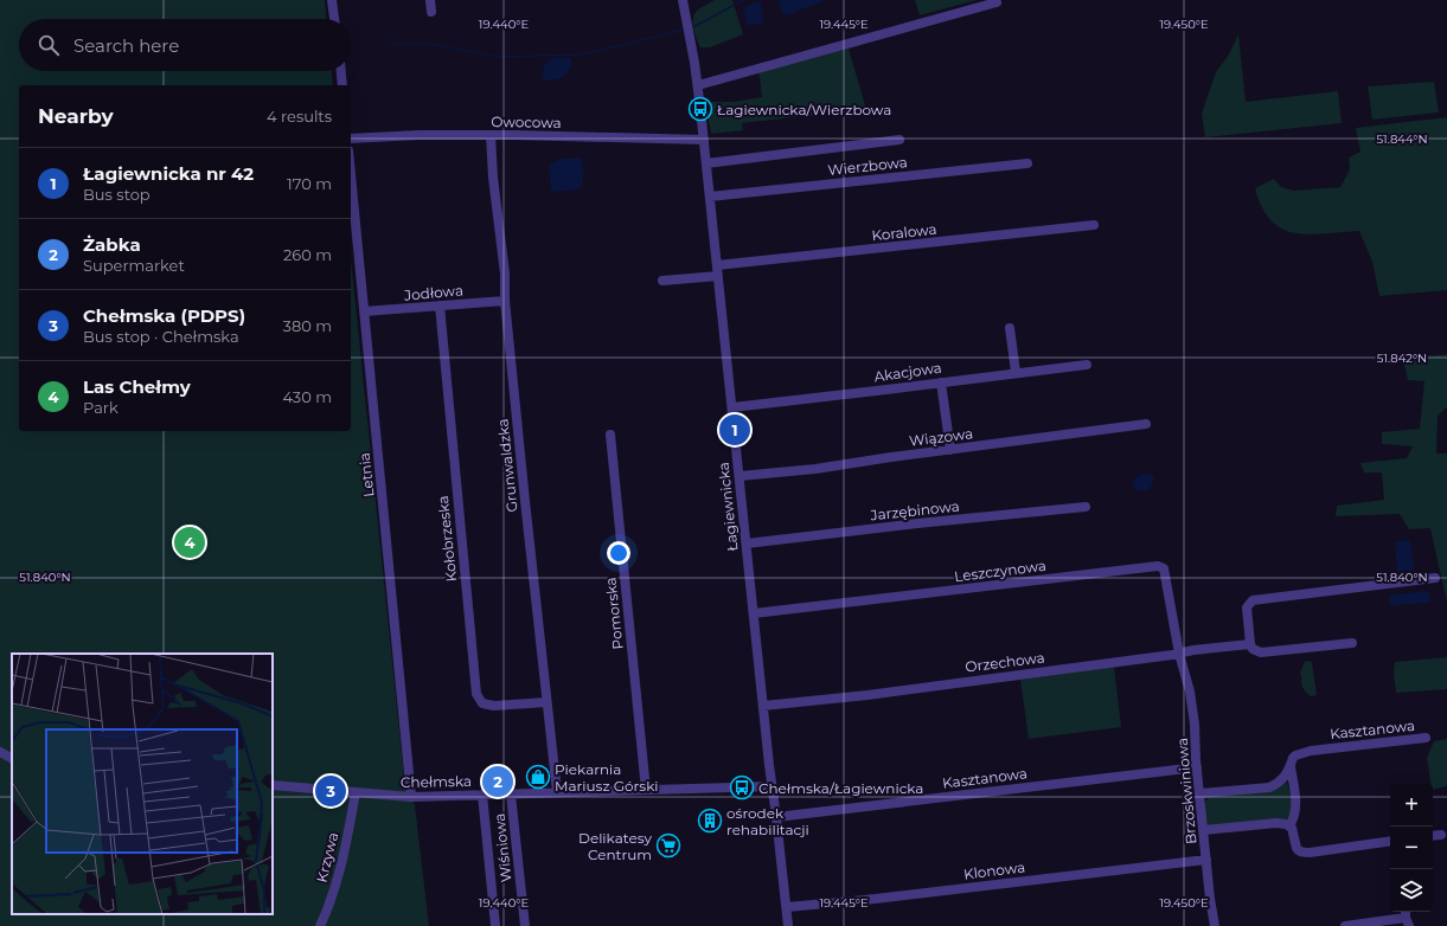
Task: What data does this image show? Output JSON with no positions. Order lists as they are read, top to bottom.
{
  "streets": {
    "street": [
      "Owocowa",
      "Wierzbowa",
      "Koralowa",
      "Jodłowa",
      "Akacjowa",
      "Wiązowa",
      "Grunwaldzka",
      "Letnia",
      "Łagiewnicka",
      "Jarzębinowa",
      "Kołobrzeska",
      "Leszczynowa",
      "Pomorska",
      "Orzechowa",
      "Kasztanowa",
      "Chełmska",
      "Brzoskwiniowa",
      "Wiśniowa",
      "Krzywa",
      "Klonowa"
    ]
  },
  "crossings": [
    ["Owocowa", "Grunwaldzka"],
    ["Owocowa", "Łagiewnicka"],
    ["Wierzbowa", "Łagiewnicka"],
    ["Koralowa", "Łagiewnicka"],
    ["Jodłowa", "Grunwaldzka"],
    ["Jodłowa", "Letnia"],
    ["Jodłowa", "Kołobrzeska"],
    ["Akacjowa", "Łagiewnicka"],
    ["Wiązowa", "Łagiewnicka"],
    ["Grunwaldzka", "Kołobrzeska"],
    ["Grunwaldzka", "Chełmska"],
    ["Letnia", "Chełmska"],
    ["Łagiewnicka", "Jarzębinowa"],
    ["Łagiewnicka", "Leszczynowa"],
    ["Łagiewnicka", "Orzechowa"],
    ["Łagiewnicka", "Kasztanowa"],
    ["Łagiewnicka", "Chełmska"],
    ["Łagiewnicka", "Klonowa"],
    ["Leszczynowa", "Orzechowa"],
    ["Leszczynowa", "Brzoskwiniowa"],
    ["Pomorska", "Chełmska"],
    ["Orzechowa", "Brzoskwiniowa"],
    ["Kasztanowa", "Brzoskwiniowa"],
    ["Chełmska", "Wiśniowa"],
    ["Chełmska", "Krzywa"],
    ["Brzoskwiniowa", "Klonowa"]
  ],
  "places": {
    "bus stop": ["Łagiewnicka/Wierzbowa", "Chełmska/Łagiewnicka"],
    "shop": ["Piekarnia Mariusz Górski"],
    "building": ["ośrodek rehabilitacji"],
    "supermarket": ["Delikatesy Centrum"]
  },
  "page": {
    "search": "Search here",
    "heading": ["Nearby", "4 results"],
    "list": [
      {
        "mark": "1",
        "name": "Łagiewnicka nr 42",
        "note": "Bus stop",
        "value": "170 m"
      },
      {
        "mark": "2",
        "name": "Żabka",
        "note": "Supermarket",
        "value": "260 m"
      },
      {
        "mark": "3",
        "name": "Chełmska (PDPS)",
        "note": "Bus stop · Chełmska",
        "value": "380 m"
      },
      {
        "mark": "4",
        "name": "Las Chełmy",
        "note": "Park",
        "value": "430 m"
      }
    ],
    "pins": [
      "1",
      "4",
      "2",
      "3"
    ],
    "map_buttons": ["+", "−"]
  },
  "coordinates": [
    "19.440°E",
    "19.445°E",
    "19.450°E",
    "51.844°N",
    "51.842°N",
    "51.840°N"
  ]
}
